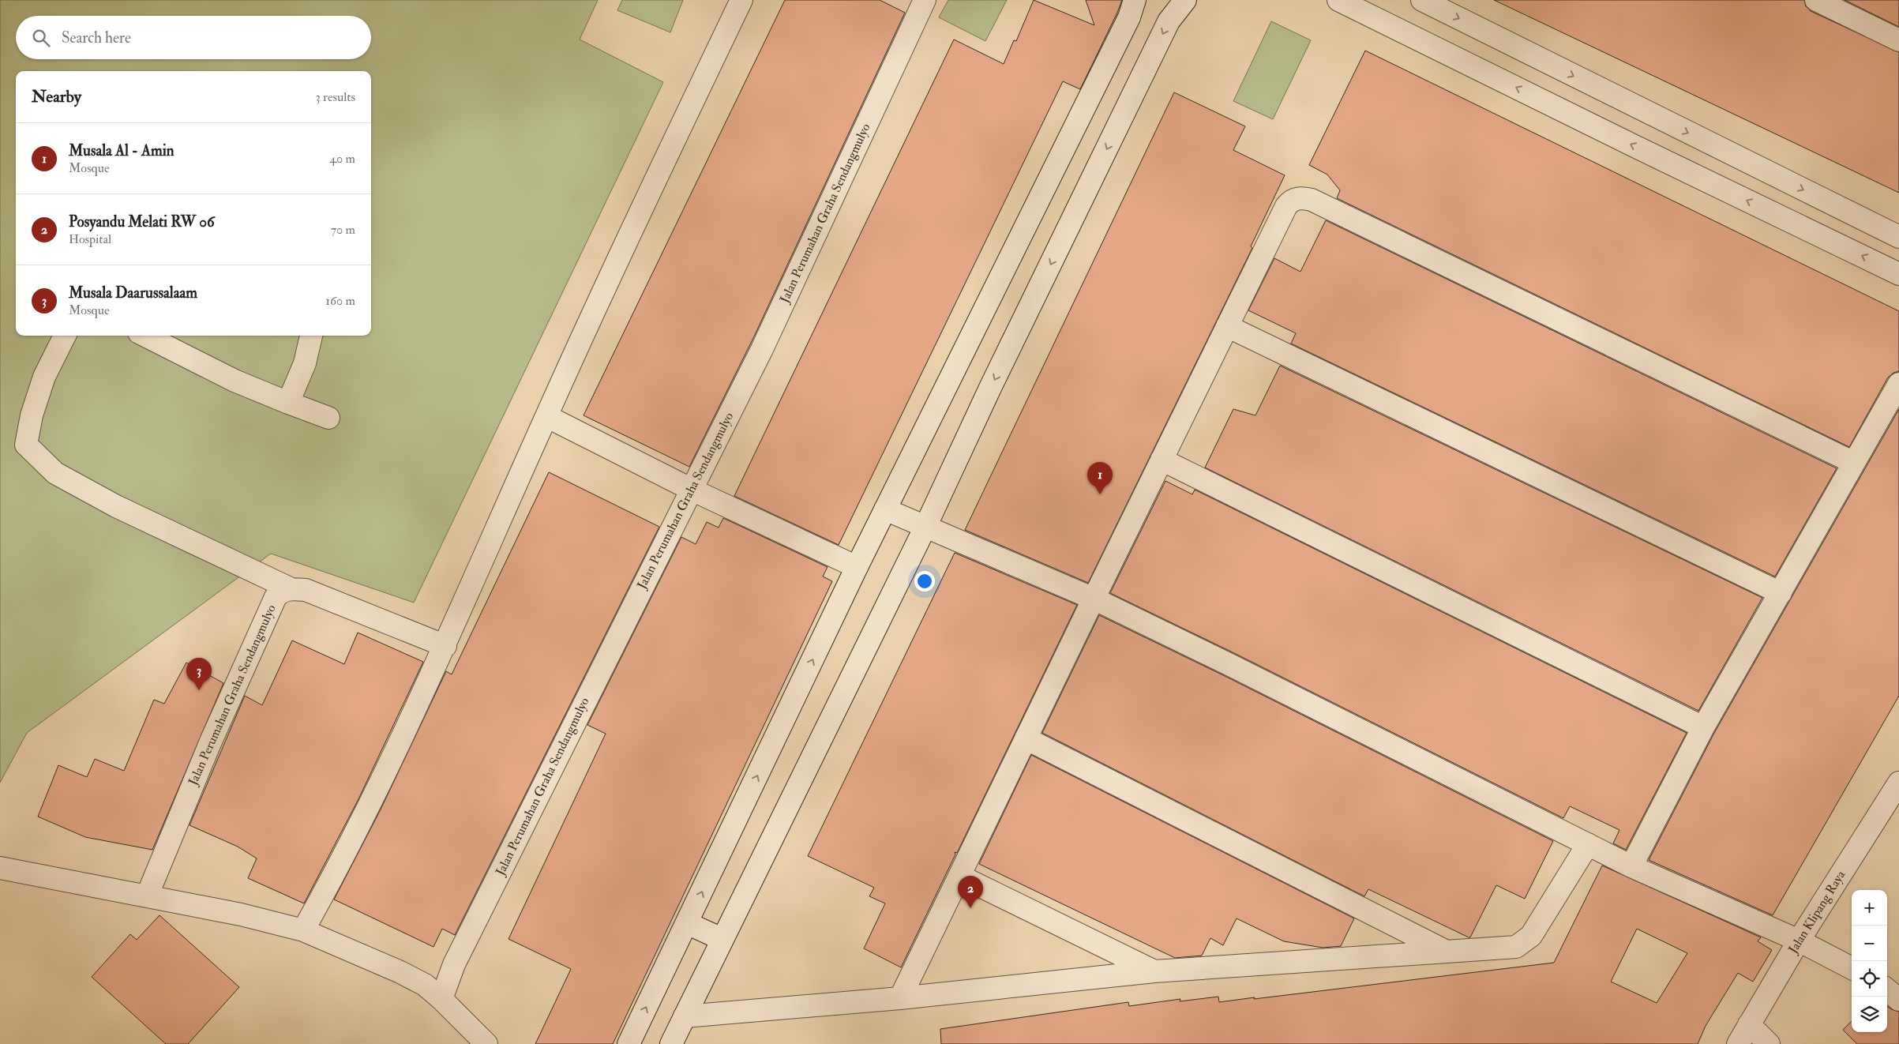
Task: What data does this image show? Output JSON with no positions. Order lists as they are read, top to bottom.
{
  "streets": {
    "street": ["Jalan Perumahan Graha Sendangmulyo", "Jalan Klipang Raya"]
  },
  "page": {
    "search": "Search here",
    "heading": ["Nearby", "3 results"],
    "list": [
      {
        "mark": "1",
        "name": "Musala Al - Amin",
        "note": "Mosque",
        "value": "40 m"
      },
      {
        "mark": "2",
        "name": "Posyandu Melati RW 06",
        "note": "Hospital",
        "value": "70 m"
      },
      {
        "mark": "3",
        "name": "Musala Daarussalaam",
        "note": "Mosque",
        "value": "160 m"
      }
    ],
    "pins": ["1", "3", "2"],
    "map_buttons": ["+", "−"]
  }
}
